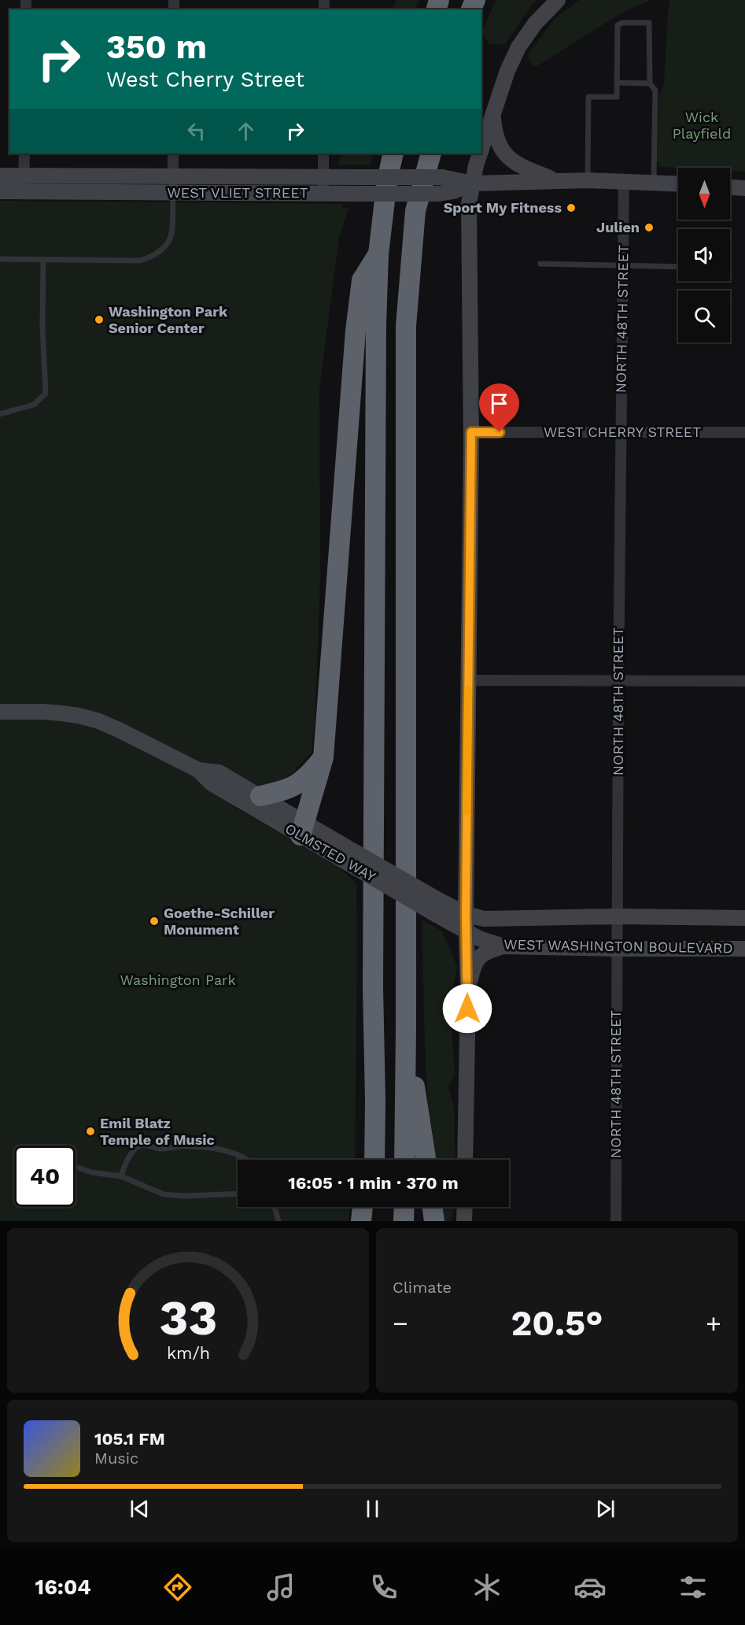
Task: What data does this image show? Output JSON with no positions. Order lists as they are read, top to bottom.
{
  "streets": {
    "street": [
      "WEST VLIET STREET",
      "NORTH 48TH STREET",
      "WEST CHERRY STREET",
      "OLMSTED WAY",
      "WEST WASHINGTON BOULEVARD"
    ]
  },
  "crossings": [
    ["WEST VLIET STREET", "NORTH 48TH STREET"],
    ["NORTH 48TH STREET", "WEST CHERRY STREET"],
    ["NORTH 48TH STREET", "WEST WASHINGTON BOULEVARD"],
    ["OLMSTED WAY", "WEST WASHINGTON BOULEVARD"]
  ],
  "parks": ["Wick Playfield", "Washington Park"],
  "places": [
    "Sport My Fitness",
    "Julien",
    "Washington Park Senior Center",
    "Goethe-Schiller Monument",
    "Emil Blatz Temple of Music"
  ],
  "north": "bottom",
  "page": {
    "turn": ["350 m", "West Cherry Street"],
    "limit": "40",
    "trip": "16:05 · 1 min · 370 m",
    "tile": "Climate",
    "heat": ["−", "20.5°", "+"],
    "song": ["105.1 FM", "Music"],
    "tabs": "16:04",
    "gauge": ["33", "km/h"]
  }
}
